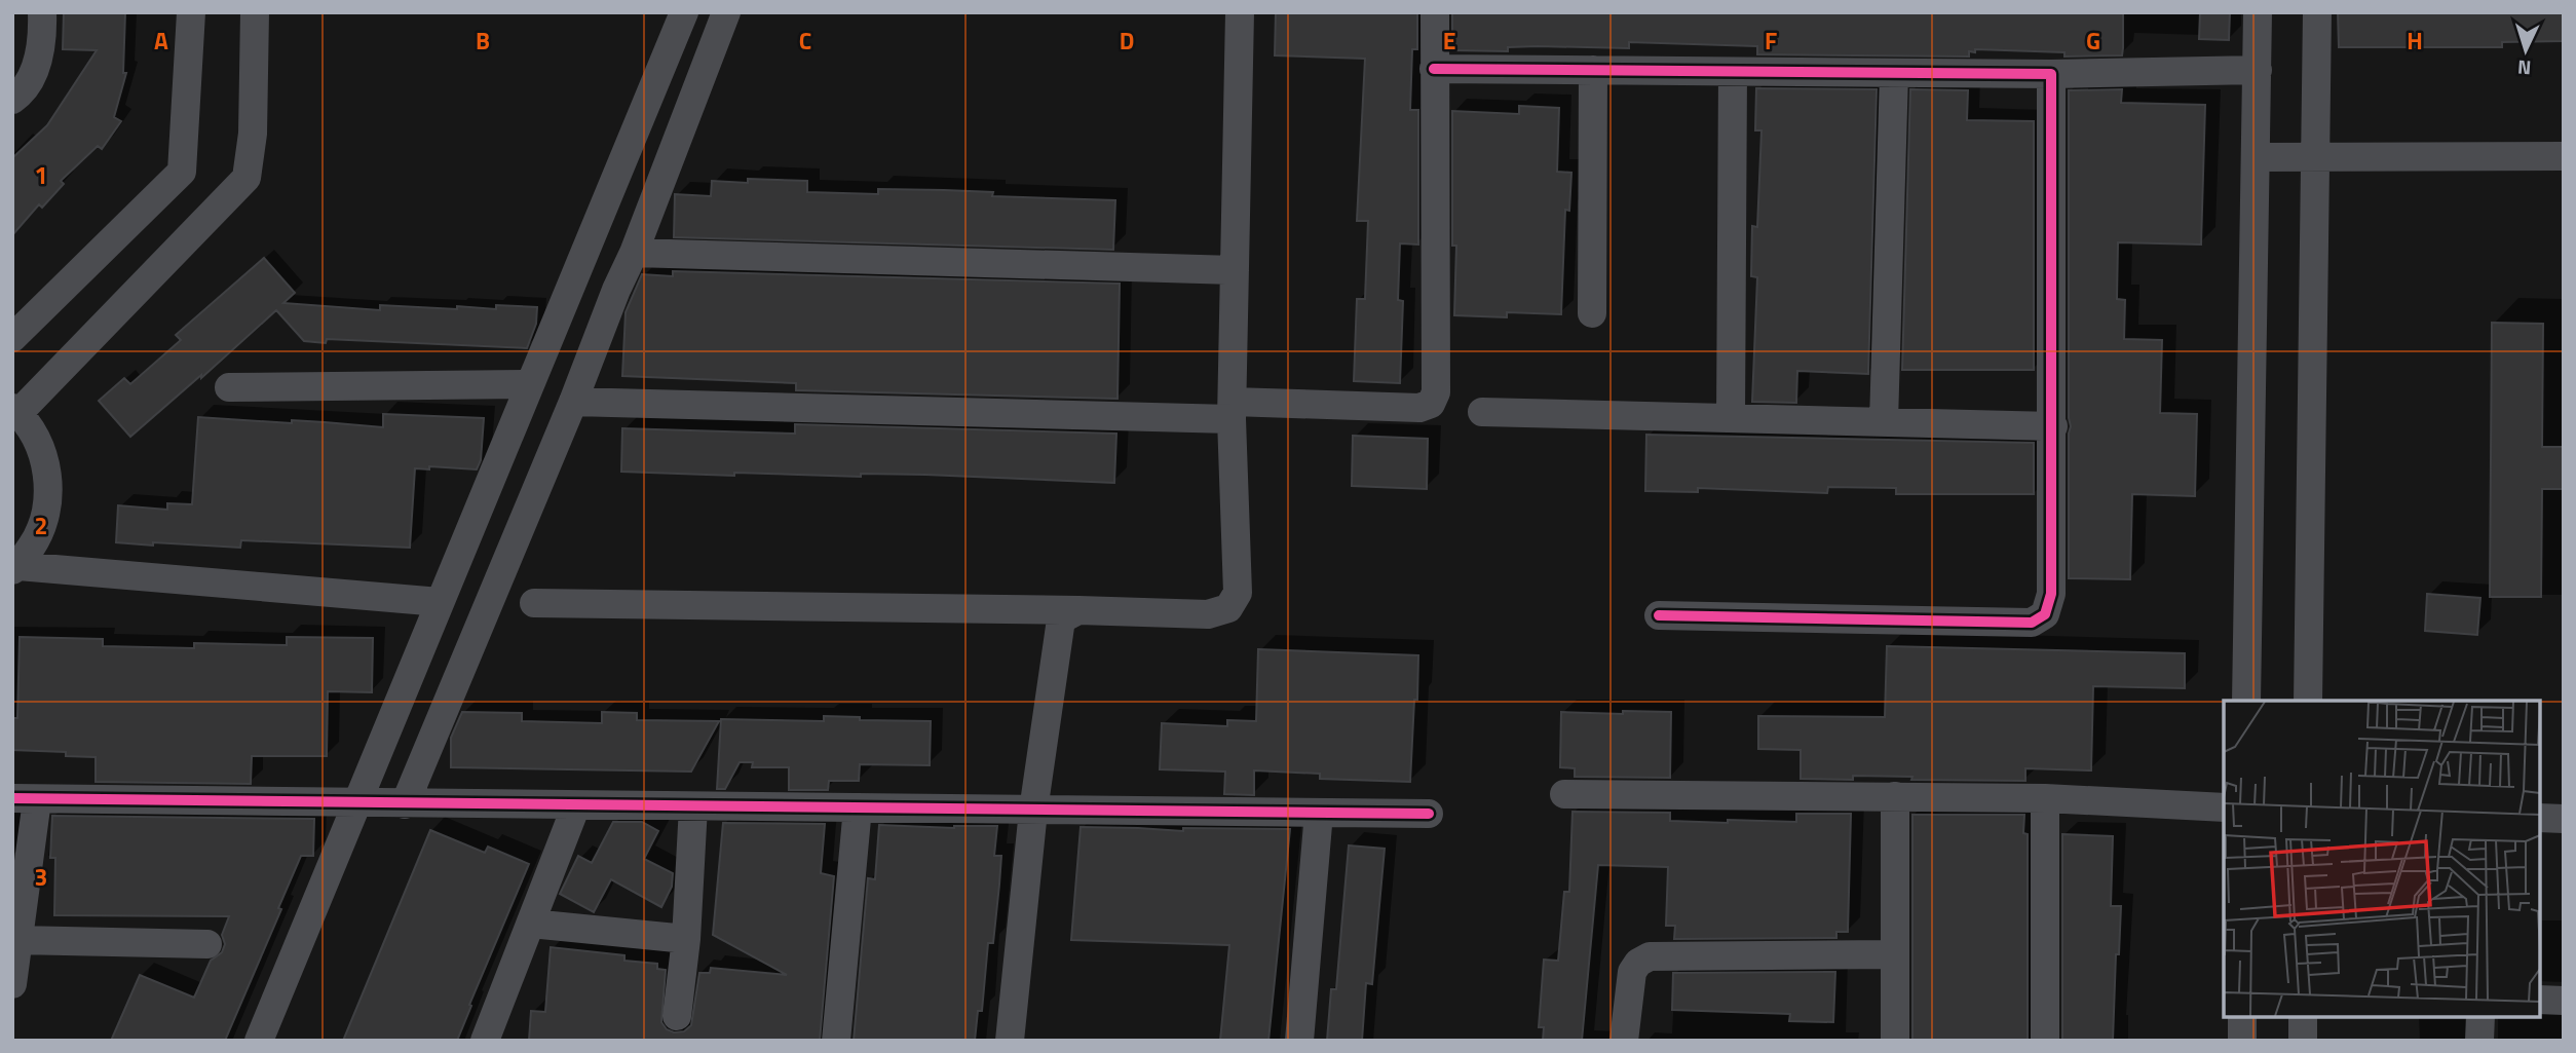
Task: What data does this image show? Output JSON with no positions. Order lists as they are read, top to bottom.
{
  "north": "bottom",
  "grid": {
    "columns": [
      "A",
      "B",
      "C",
      "D",
      "E",
      "F",
      "G",
      "H"
    ],
    "rows": ["1", "2", "3"]
  }
}
